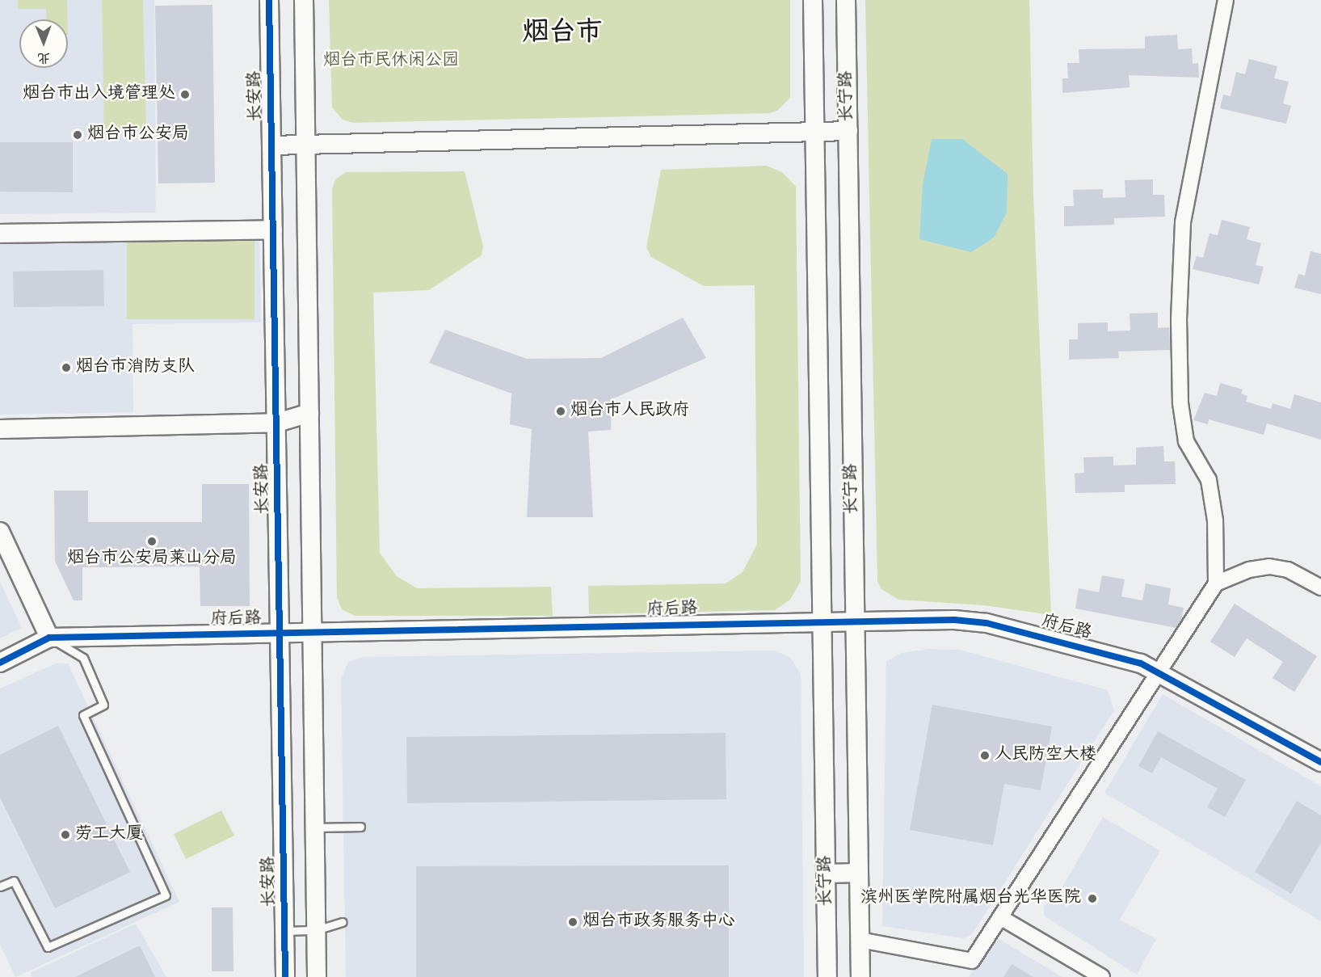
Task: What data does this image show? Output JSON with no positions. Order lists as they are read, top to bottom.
{
  "streets": {
    "street": ["长安路", "长宁路", "府后路"]
  },
  "crossings": [
    ["长安路", "府后路"],
    ["长宁路", "府后路"]
  ],
  "districts": ["烟台市"],
  "parks": ["烟台市民休闲公园"],
  "places": [
    "烟台市出入境管理处",
    "烟台市公安局",
    "烟台市消防支队",
    "烟台市人民政府",
    "烟台市公安局莱山分局",
    "人民防空大楼",
    "劳工大厦",
    "滨州医学院附属烟台光华医院",
    "烟台市政务服务中心"
  ],
  "north": "bottom"
}
